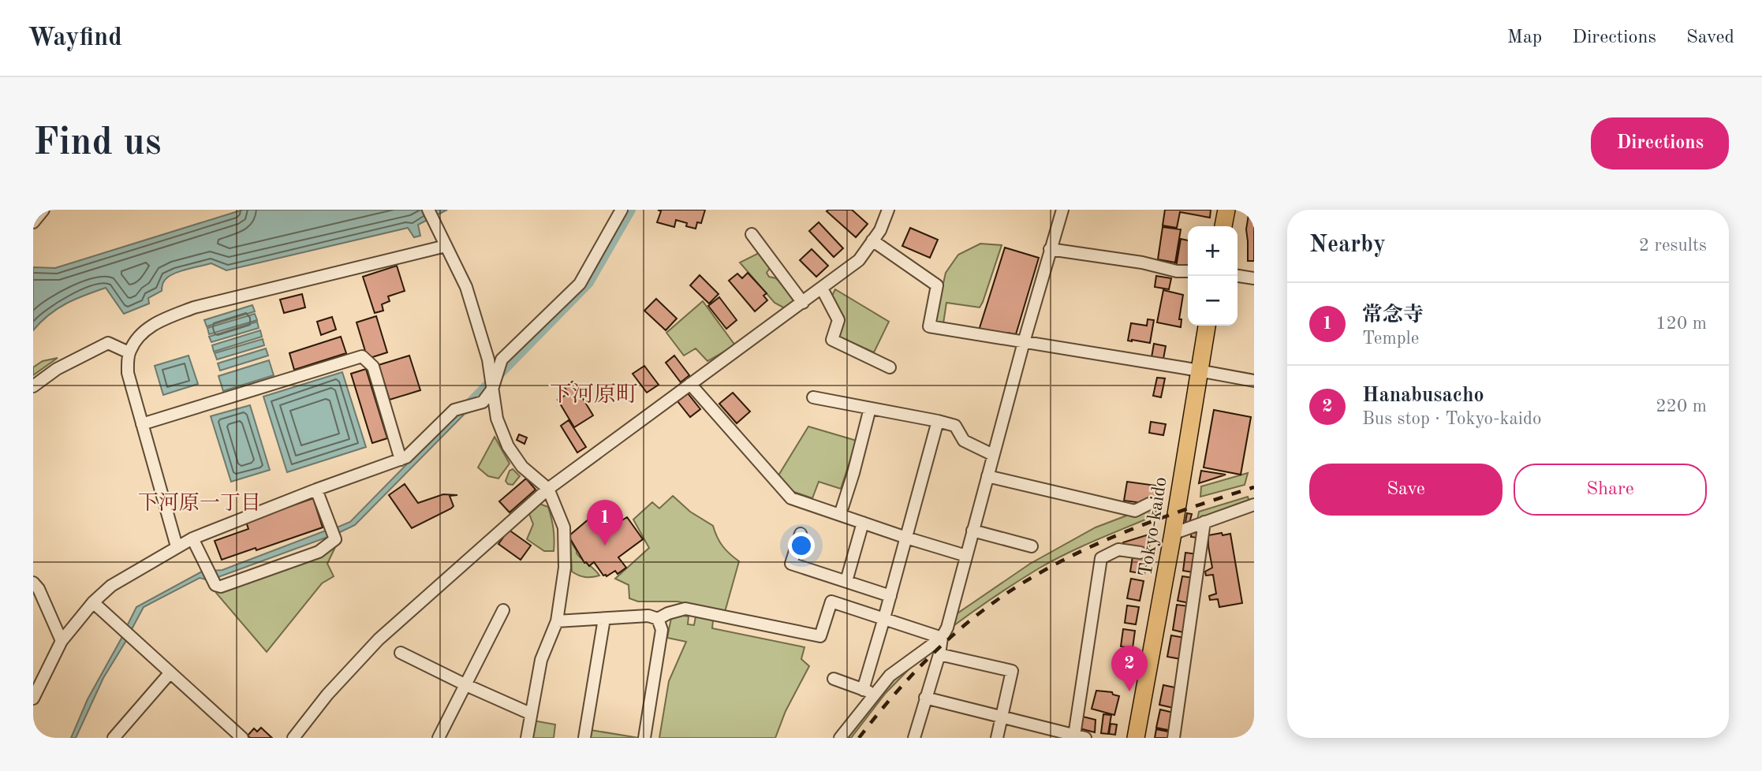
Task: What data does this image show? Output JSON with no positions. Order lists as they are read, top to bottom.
{
  "streets": {
    "highway": ["Tokyo-kaido"]
  },
  "districts": ["下河原町", "下河原一丁目"],
  "page": {
    "header": "Wayfind",
    "nav": ["Map", "Directions", "Saved"],
    "buttons": [
      "Directions",
      ["Save", "Share"]
    ],
    "title": "Find us",
    "heading": ["Nearby", "2 results"],
    "map_buttons": ["+", "−"],
    "list": [
      {
        "mark": "1",
        "name": "常念寺",
        "note": "Temple",
        "value": "120 m"
      },
      {
        "mark": "2",
        "name": "Hanabusacho",
        "note": "Bus stop · Tokyo-kaido",
        "value": "220 m"
      }
    ],
    "pins": ["1", "2"]
  }
}
